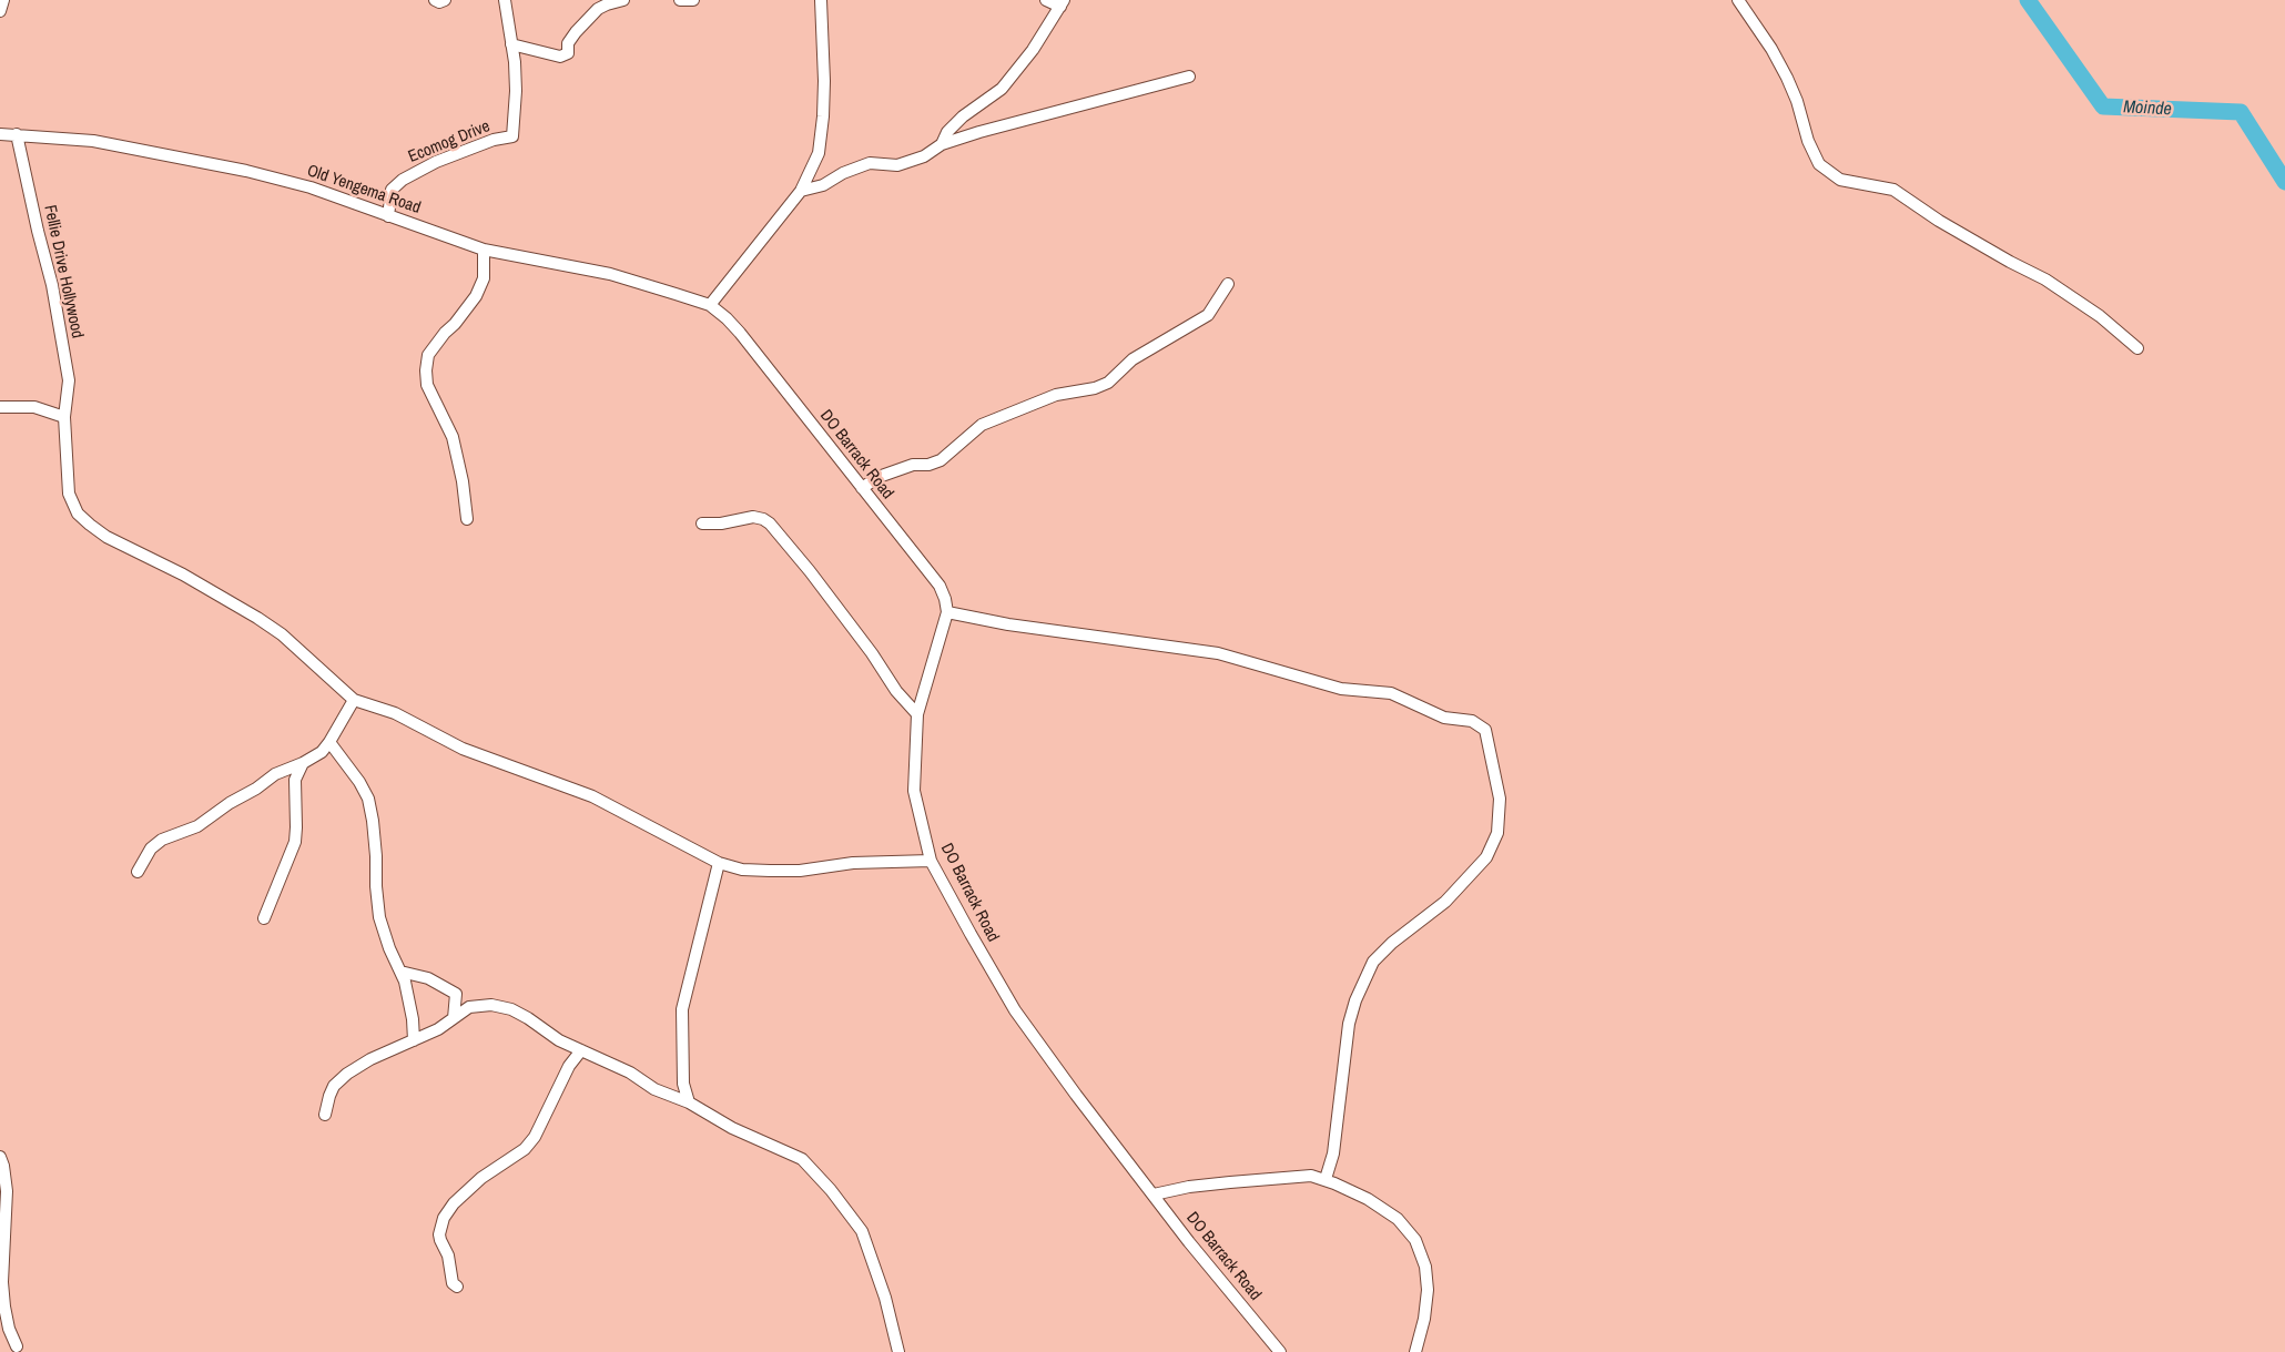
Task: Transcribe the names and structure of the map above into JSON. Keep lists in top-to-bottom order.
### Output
{
  "streets": {
    "street": [
      "Ecomog Drive",
      "Old Yengema Road",
      "Fellie Drive Hollywood",
      "DO Barrack Road"
    ]
  },
  "crossings": [
    ["Ecomog Drive", "Old Yengema Road"],
    ["Old Yengema Road", "Fellie Drive Hollywood"],
    ["Old Yengema Road", "DO Barrack Road"]
  ],
  "water": ["Moinde"]
}
